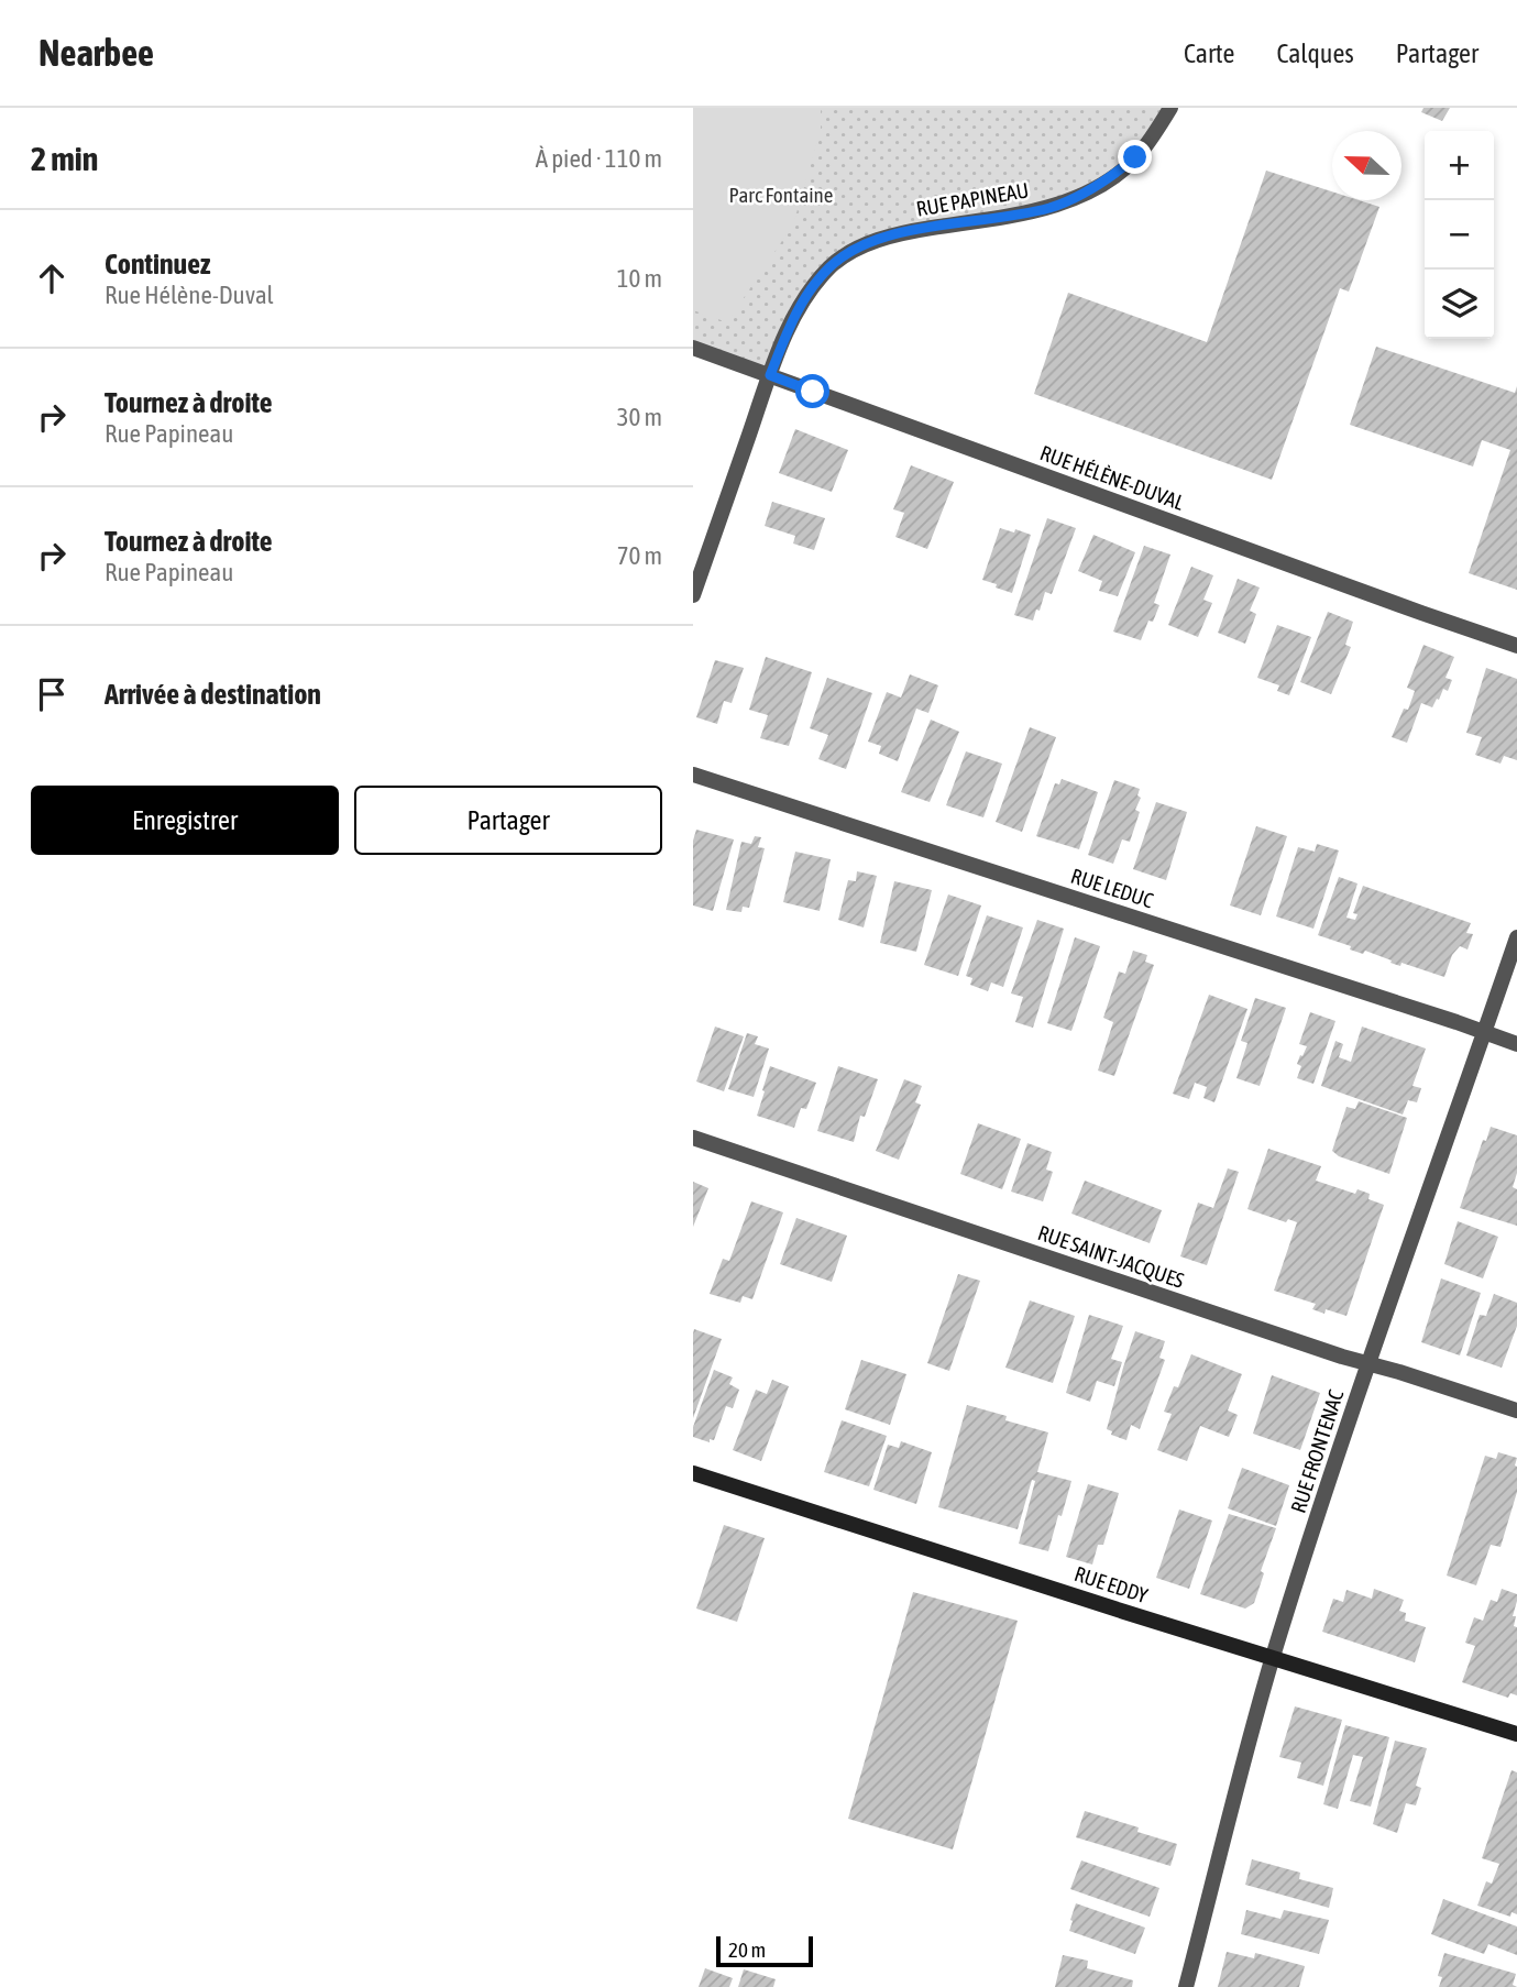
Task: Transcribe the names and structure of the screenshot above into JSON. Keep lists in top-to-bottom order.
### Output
{
  "streets": {
    "main road": ["RUE EDDY"],
    "street": [
      "RUE PAPINEAU",
      "RUE HÉLÈNE-DUVAL",
      "RUE LEDUC",
      "RUE SAINT-JACQUES",
      "RUE FRONTENAC"
    ]
  },
  "crossings": [
    ["RUE PAPINEAU", "RUE HÉLÈNE-DUVAL"],
    ["RUE LEDUC", "RUE FRONTENAC"],
    ["RUE SAINT-JACQUES", "RUE FRONTENAC"],
    ["RUE FRONTENAC", "RUE EDDY"]
  ],
  "parks": ["Parc Fontaine"],
  "scale_bar": "20 m",
  "north": "left",
  "page": {
    "header": "Nearbee",
    "nav": ["Carte", "Calques", "Partager"],
    "heading": ["2 min", "À pied · 110 m"],
    "map_buttons": ["+", "−"],
    "list": [
      ["Continuez", "Rue Hélène-Duval", "10 m"],
      ["Tournez à droite", "Rue Papineau", "30 m"],
      ["Tournez à droite", "Rue Papineau", "70 m"],
      "Arrivée à destination"
    ],
    "buttons": ["Enregistrer", "Partager"],
    "scale": "20 m"
  }
}
